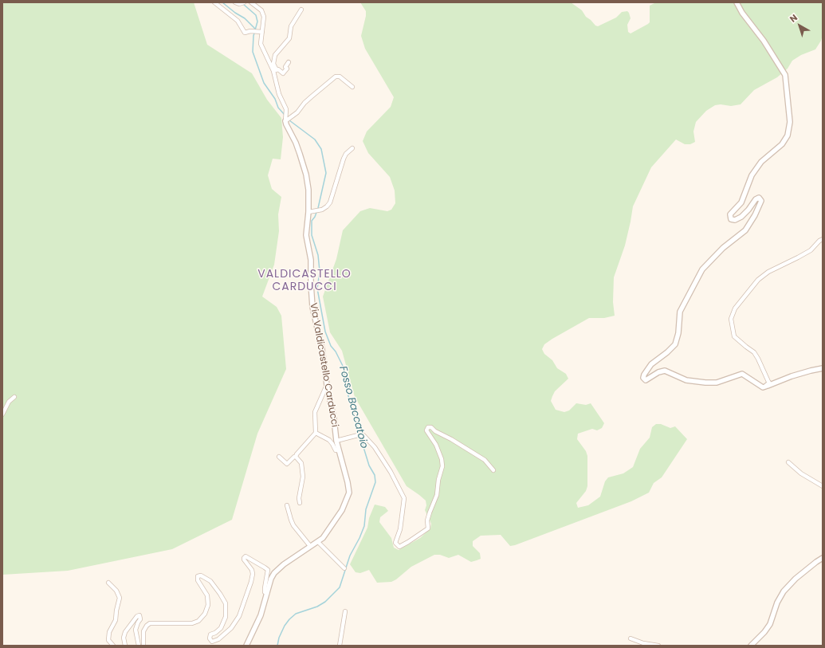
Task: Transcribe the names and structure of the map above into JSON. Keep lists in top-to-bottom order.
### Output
{
  "streets": {
    "street": ["Via Valdicastello Carducci"]
  },
  "districts": ["VALDICASTELLO CARDUCCI"],
  "water": ["Fosso Baccatoio"],
  "north": "top left"
}
